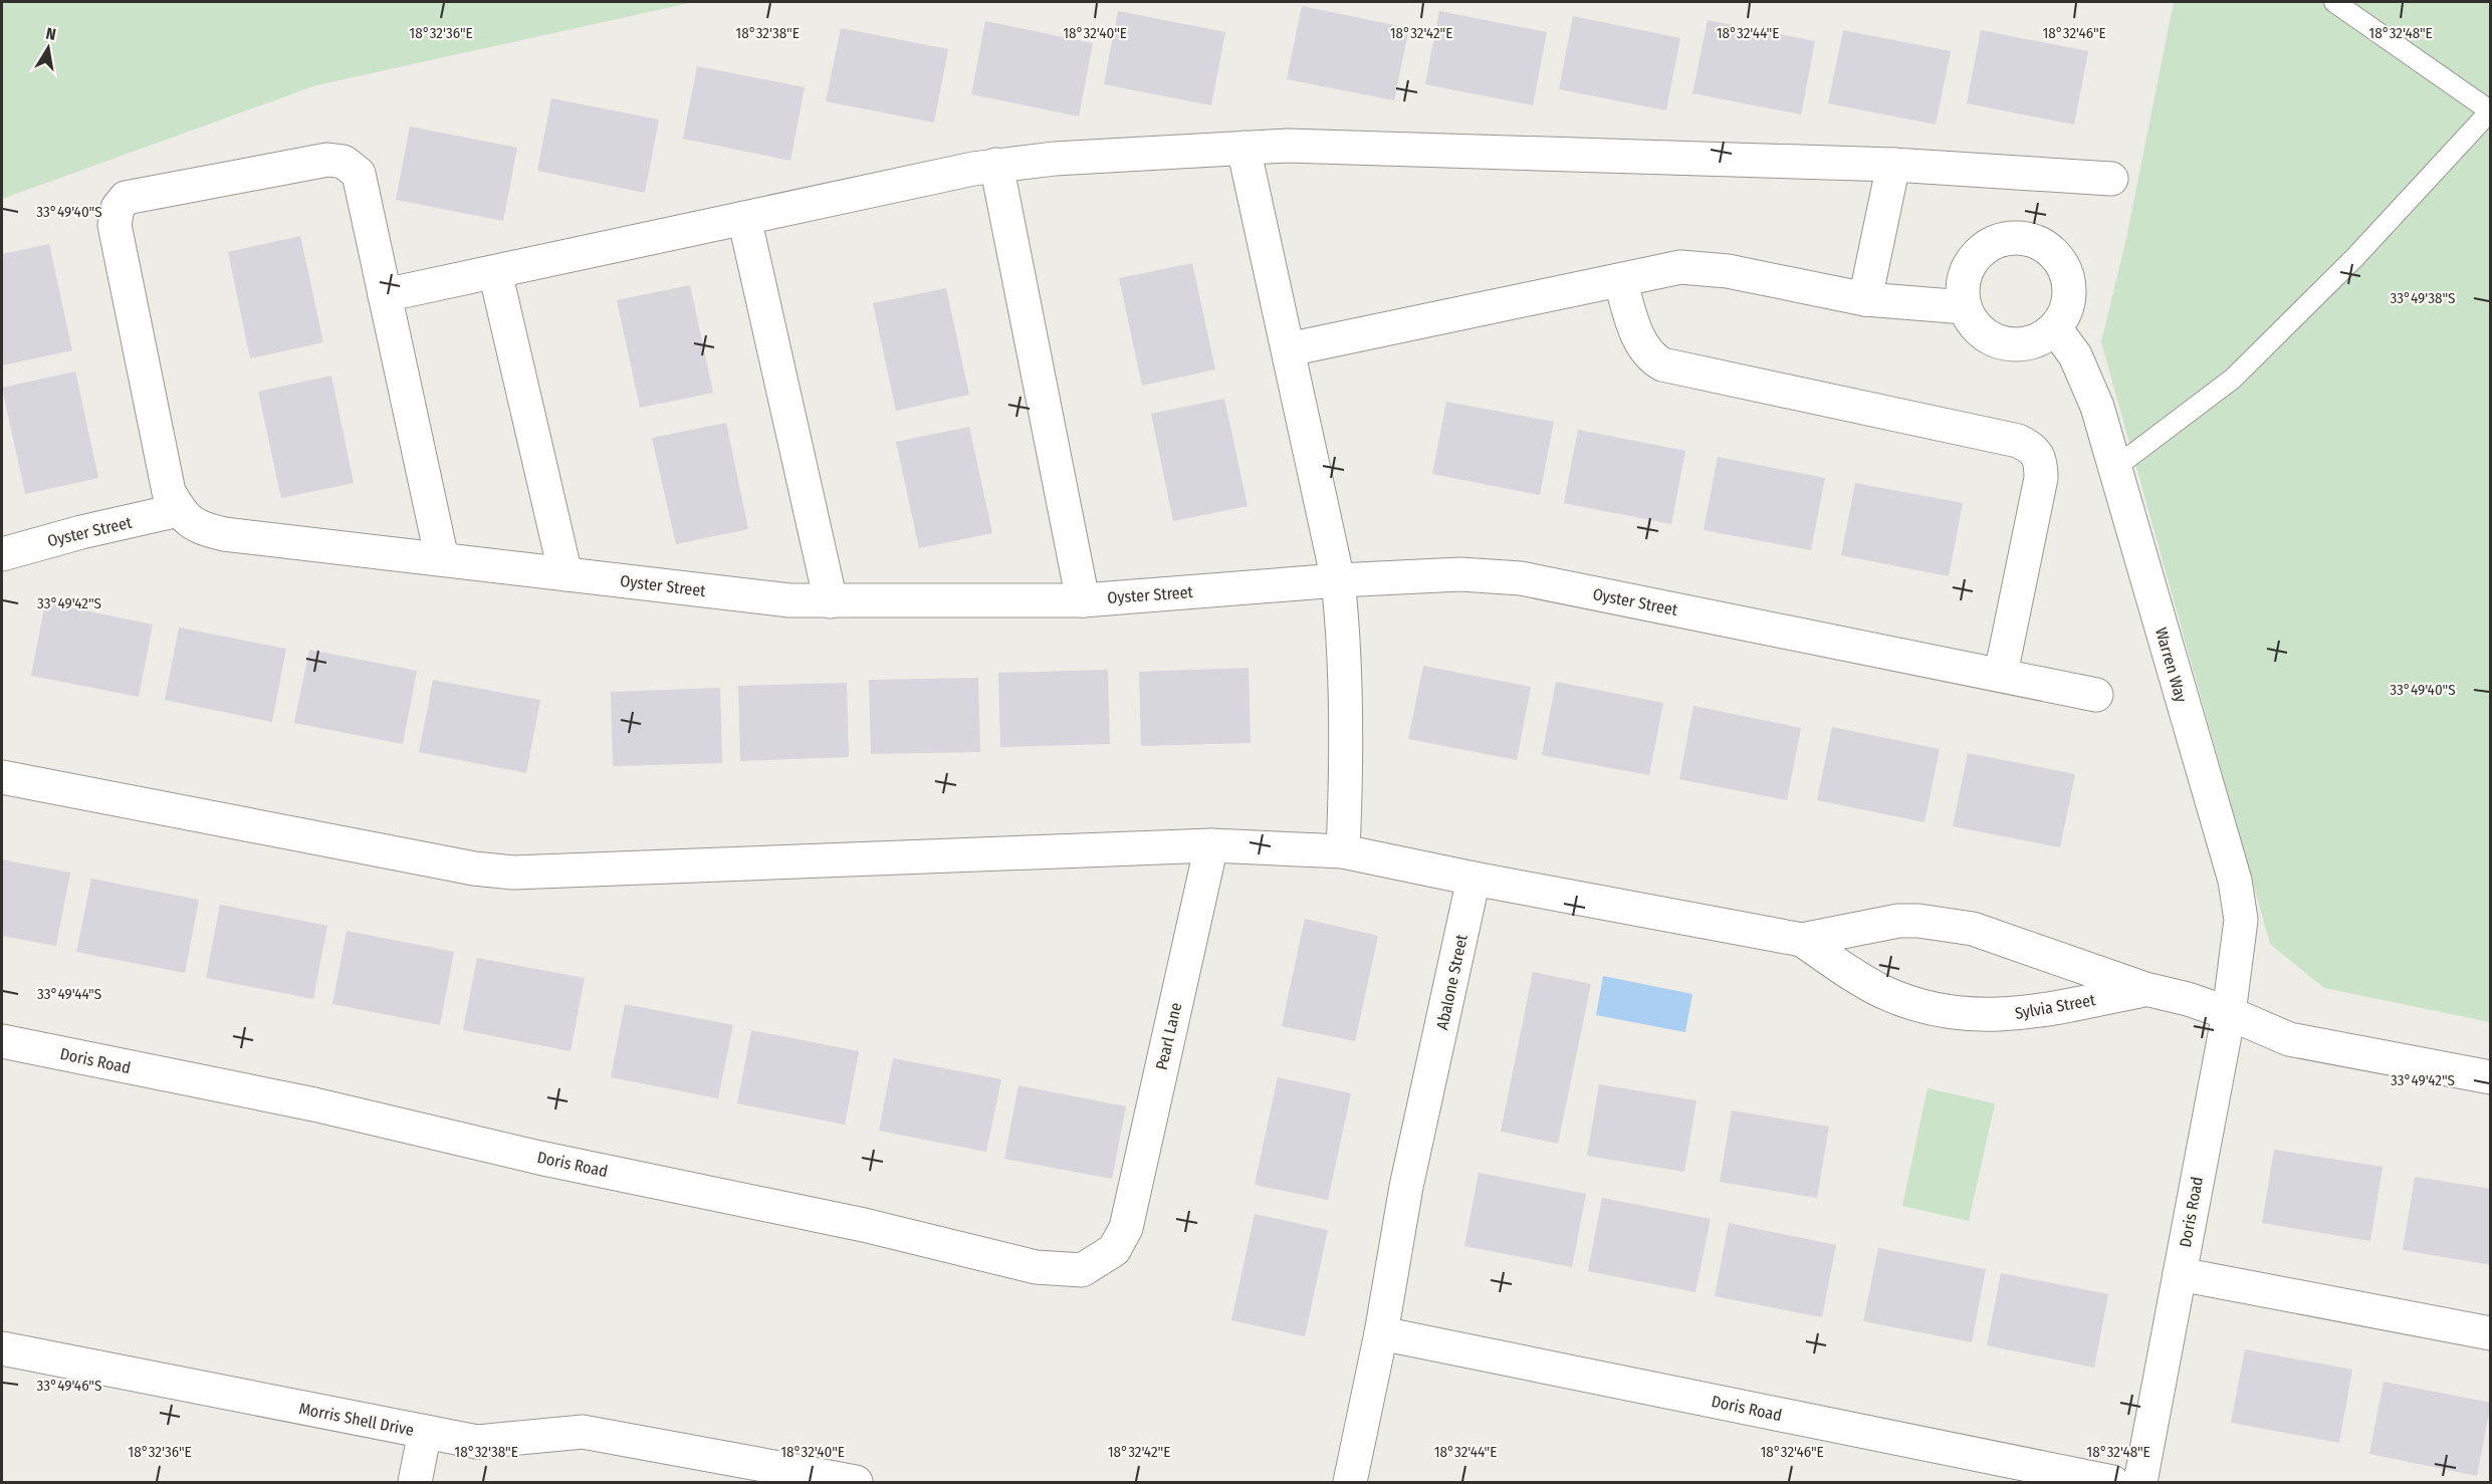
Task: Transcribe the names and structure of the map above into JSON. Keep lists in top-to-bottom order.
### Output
{
  "streets": {
    "street": [
      "Oyster Street",
      "Warren Way",
      "Abalone Street",
      "Sylvia Street",
      "Pearl Lane",
      "Doris Road",
      "Morris Shell Drive"
    ]
  },
  "crossings": [
    ["Warren Way", "Sylvia Street"],
    ["Warren Way", "Doris Road"],
    ["Abalone Street", "Sylvia Street"],
    ["Abalone Street", "Doris Road"],
    ["Sylvia Street", "Doris Road"],
    ["Pearl Lane", "Doris Road"]
  ],
  "north": "top",
  "coordinates": [
    "18°32'36\"E",
    "18°32'38\"E",
    "18°32'40\"E",
    "18°32'42\"E",
    "18°32'44\"E",
    "18°32'46\"E",
    "18°32'48\"E",
    "33°49'40\"S",
    "33°49'38\"S",
    "33°49'42\"S",
    "33°49'44\"S",
    "33°49'46\"S"
  ]
}
